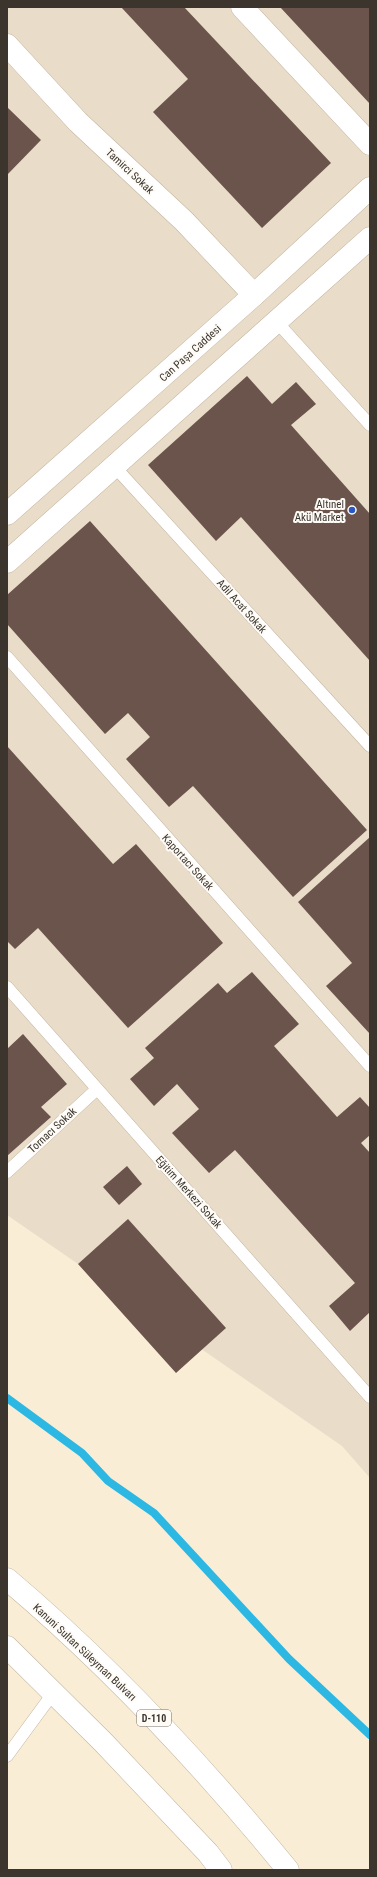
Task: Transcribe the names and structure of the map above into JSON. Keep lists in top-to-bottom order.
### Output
{
  "streets": {
    "main road": [
      "Tamirci Sokak",
      "Can Paşa Caddesi",
      "Kanuni Sultan Süleyman Bulvarı",
      "D-110"
    ],
    "lane": [
      "Adil Acat Sokak",
      "Kaportacı Sokak",
      "Tornacı Sokak",
      "Eğitim Merkezi Sokak"
    ]
  },
  "crossings": [
    ["Tamirci Sokak", "Can Paşa Caddesi"],
    ["Tornacı Sokak", "Eğitim Merkezi Sokak"]
  ],
  "places": ["Altınel Akü Market"]
}
